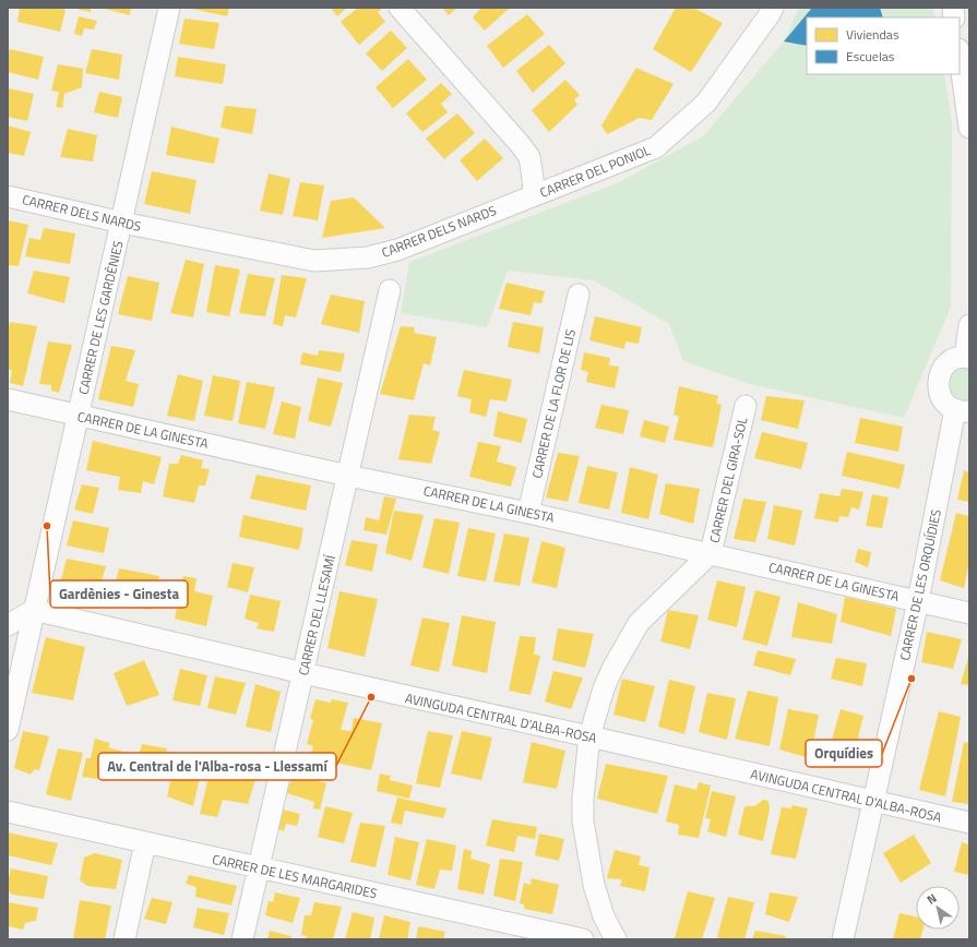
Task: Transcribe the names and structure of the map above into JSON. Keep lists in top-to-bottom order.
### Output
{
  "streets": {
    "street": [
      "CARRER DEL PONIOL",
      "CARRER DELS NARDS",
      "CARRER DE LES GARDÈNIES",
      "CARRER DE LA FLOR DE LIS",
      "CARRER DE LA GINESTA",
      "CARRER DEL GIRA-SOL",
      "CARRER DE LES ORQUÍDIES",
      "CARRER DEL LLESAMÍ",
      "AVINGUDA CENTRAL D'ALBA-ROSA",
      "CARRER DE LES MARGARIDES"
    ]
  },
  "crossings": [
    ["CARRER DEL PONIOL", "CARRER DELS NARDS"],
    ["CARRER DELS NARDS", "CARRER DE LES GARDÈNIES"],
    ["CARRER DE LES GARDÈNIES", "CARRER DE LA GINESTA"],
    ["CARRER DE LES GARDÈNIES", "AVINGUDA CENTRAL D'ALBA-ROSA"],
    ["CARRER DE LA FLOR DE LIS", "CARRER DE LA GINESTA"],
    ["CARRER DE LA GINESTA", "CARRER DEL GIRA-SOL"],
    ["CARRER DE LA GINESTA", "CARRER DE LES ORQUÍDIES"],
    ["CARRER DE LA GINESTA", "CARRER DEL LLESAMÍ"],
    ["CARRER DE LES ORQUÍDIES", "AVINGUDA CENTRAL D'ALBA-ROSA"],
    ["CARRER DEL LLESAMÍ", "AVINGUDA CENTRAL D'ALBA-ROSA"],
    ["CARRER DEL LLESAMÍ", "CARRER DE LES MARGARIDES"]
  ],
  "places": ["Gardènies - Ginesta", "Orquídies", "Av. Central de l'Alba-rosa - Llessamí"],
  "legend": ["Viviendas", "Escuelas"],
  "north": "top left"
}
